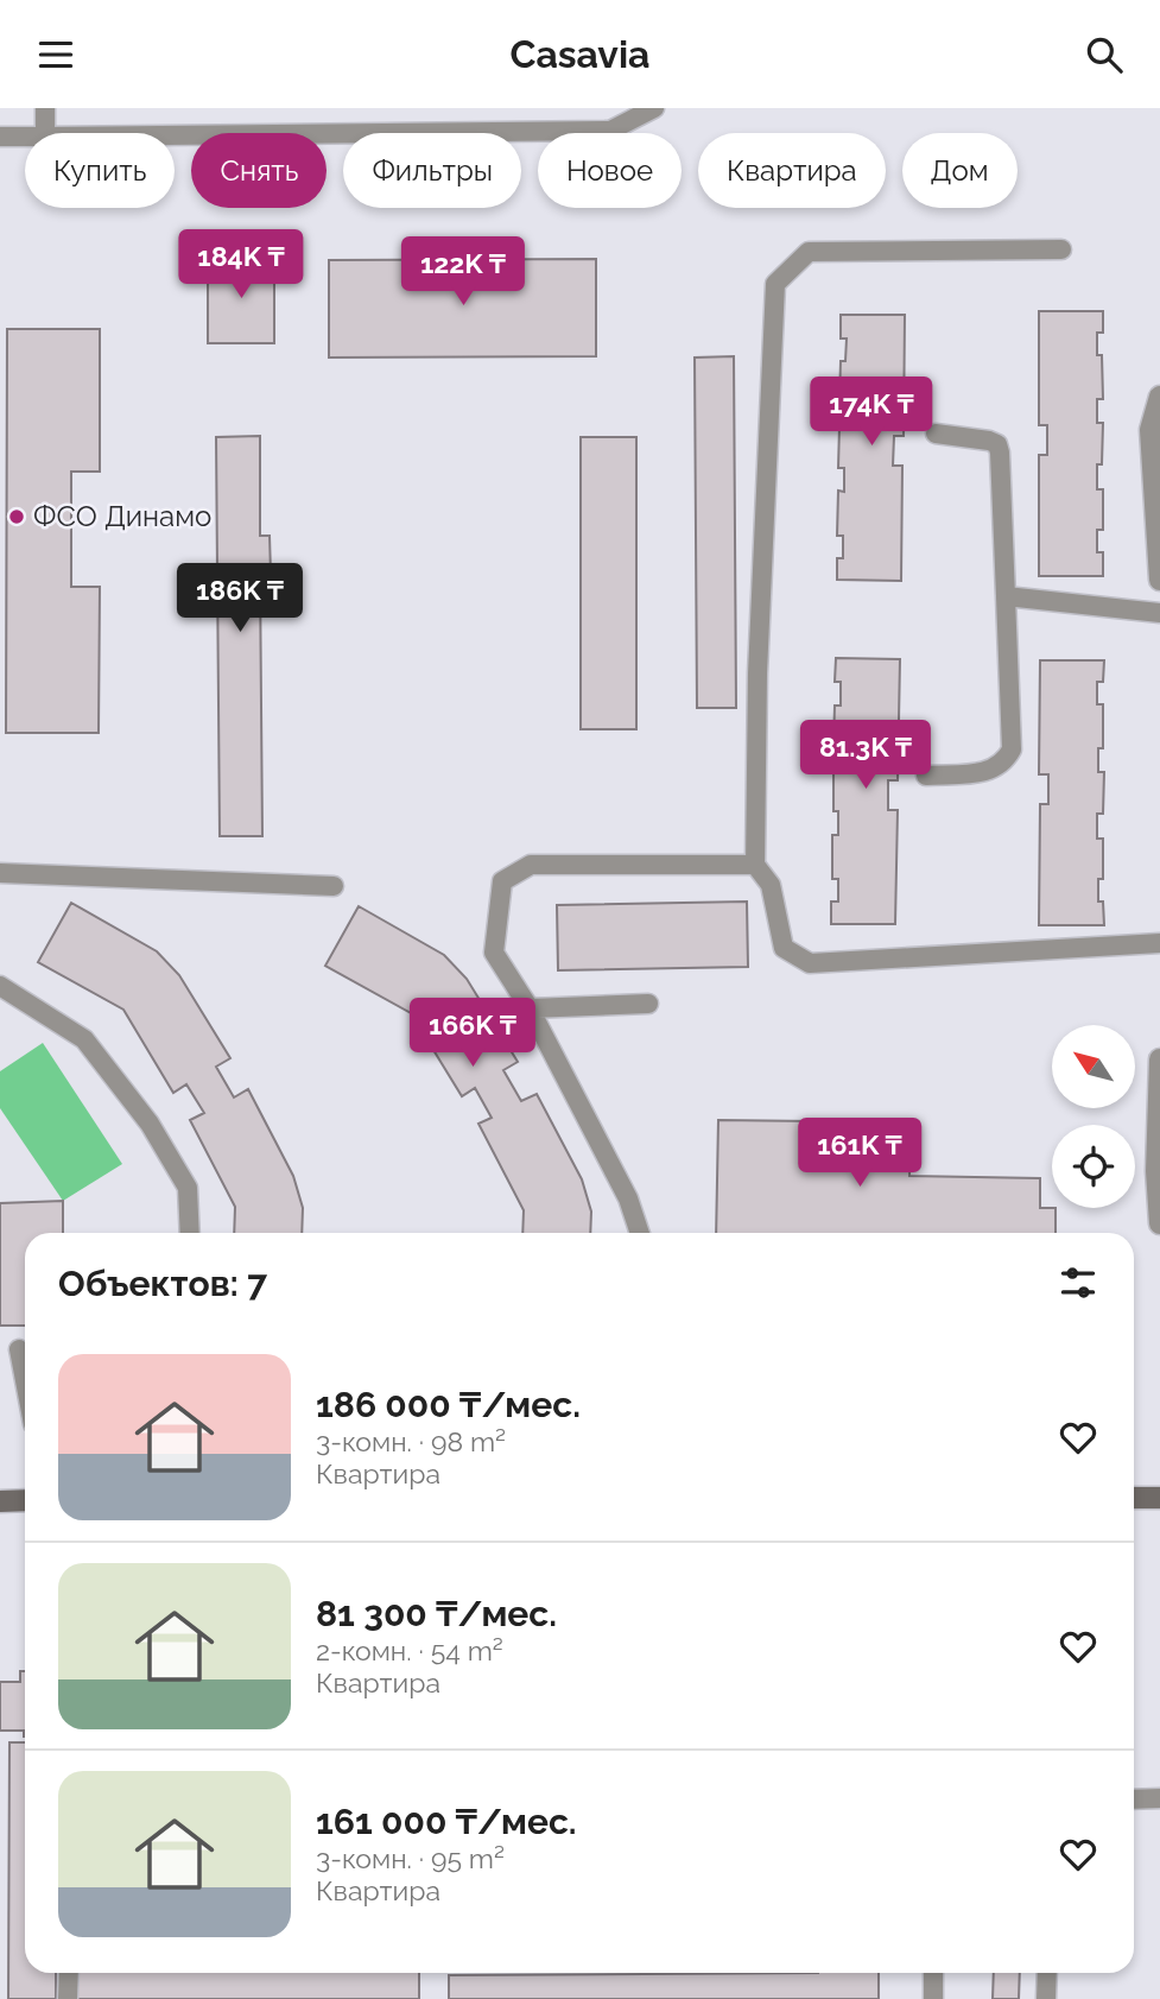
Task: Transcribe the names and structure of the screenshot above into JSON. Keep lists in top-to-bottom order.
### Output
{
  "places": ["ФСО Динамо"],
  "north": "top left",
  "page": {
    "header": "Casavia",
    "chip": [
      "Купить",
      "Снять",
      "Фильтры",
      "Новое",
      "Квартира",
      "Дом"
    ],
    "price": [
      "184K ₸",
      "122K ₸",
      "174K ₸",
      "186K ₸",
      "81.3K ₸",
      "166K ₸",
      "161K ₸"
    ],
    "heading": "Объектов: 7",
    "list": [
      {
        "name": "186 000 ₸/мес.",
        "note": "3-комн. · 98 m² · Квартира"
      },
      {
        "name": "81 300 ₸/мес.",
        "note": "2-комн. · 54 m² · Квартира"
      },
      {
        "name": "161 000 ₸/мес.",
        "note": "3-комн. · 95 m² · Квартира"
      }
    ]
  }
}
